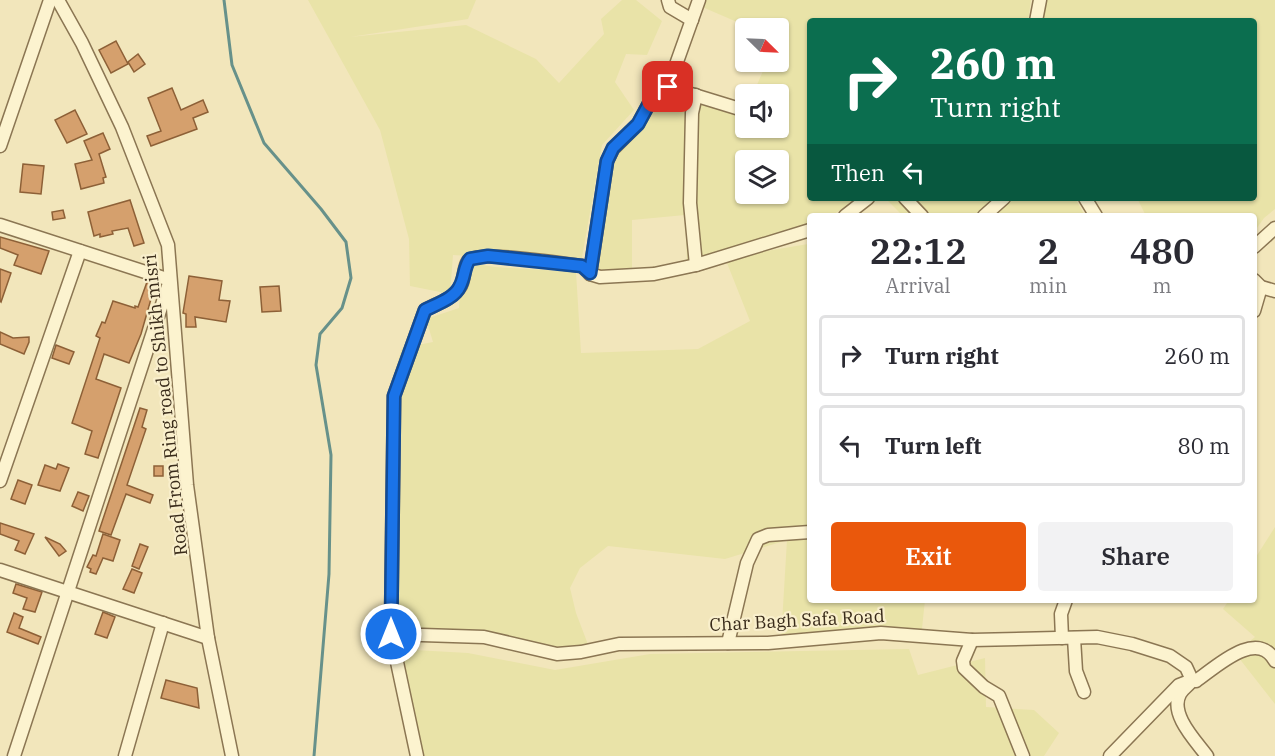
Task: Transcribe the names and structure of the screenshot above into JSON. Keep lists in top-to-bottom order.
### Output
{
  "streets": {
    "street": ["Road From Ring road to Shikh misri", "Char Bagh Safa Road"]
  },
  "north": "bottom right",
  "page": {
    "turn": ["260 m", "Turn right"],
    "then": "Then",
    "eta": [
      "22:12",
      "Arrival",
      "2",
      "min",
      "480",
      "m"
    ],
    "list": [
      {
        "name": "Turn right",
        "value": "260 m"
      },
      {
        "name": "Turn left",
        "value": "80 m"
      }
    ],
    "buttons": ["Exit", "Share"]
  }
}
